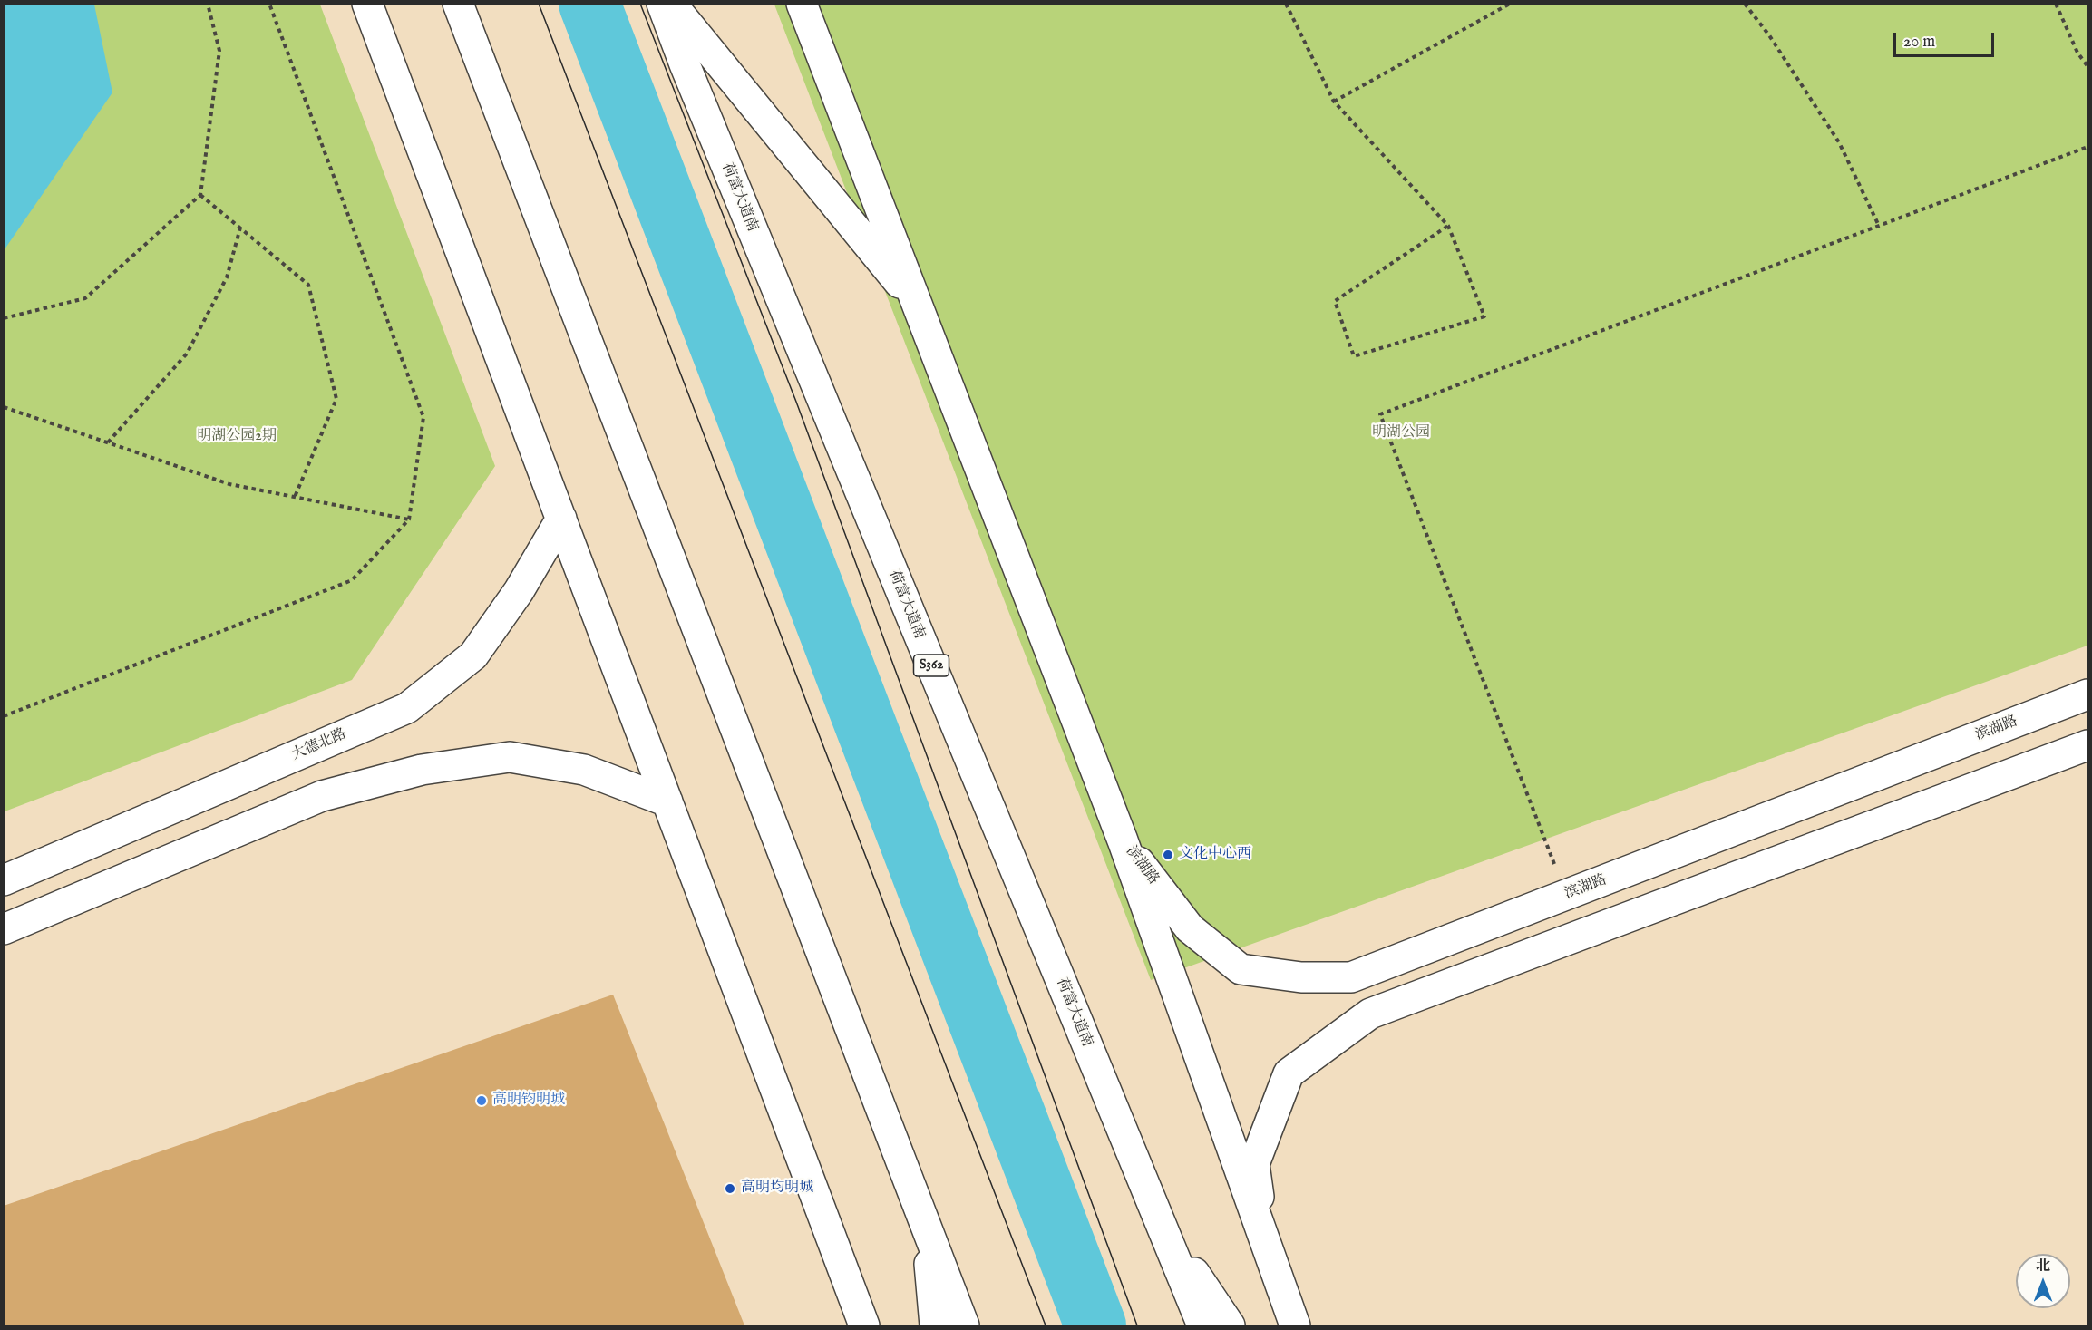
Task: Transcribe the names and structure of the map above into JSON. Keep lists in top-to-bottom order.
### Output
{
  "streets": {
    "street": [
      "荷富大道南",
      "S362",
      "滨湖路",
      "大德北路"
    ]
  },
  "parks": ["明湖公园", "明湖公园2期"],
  "places": ["文化中心西", "高明钧明城", "高明均明城"],
  "scale_bar": "20 m",
  "north": "top"
}
